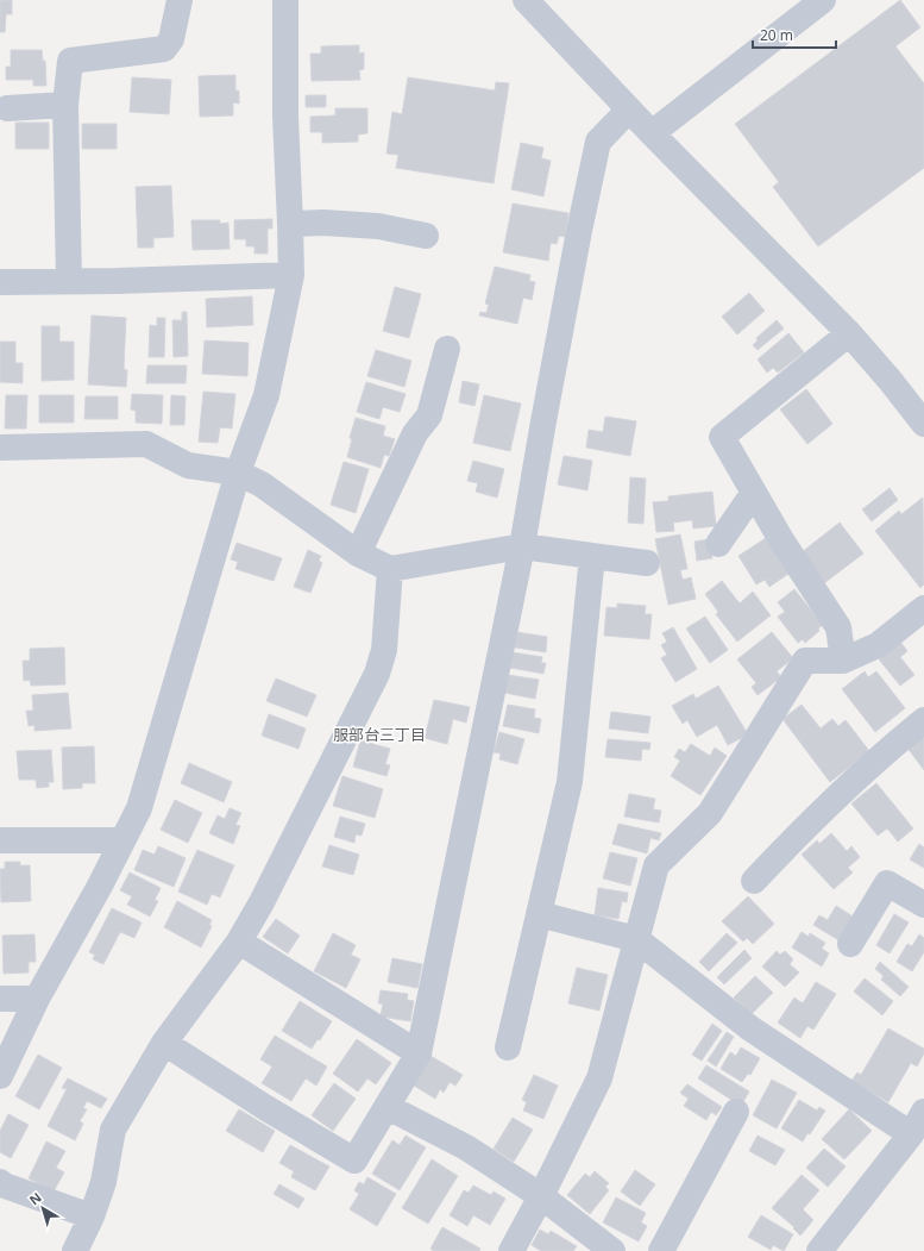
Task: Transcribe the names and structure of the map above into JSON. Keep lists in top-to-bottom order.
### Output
{
  "districts": ["服部台三丁目"],
  "scale_bar": "20 m",
  "north": "top left"
}
